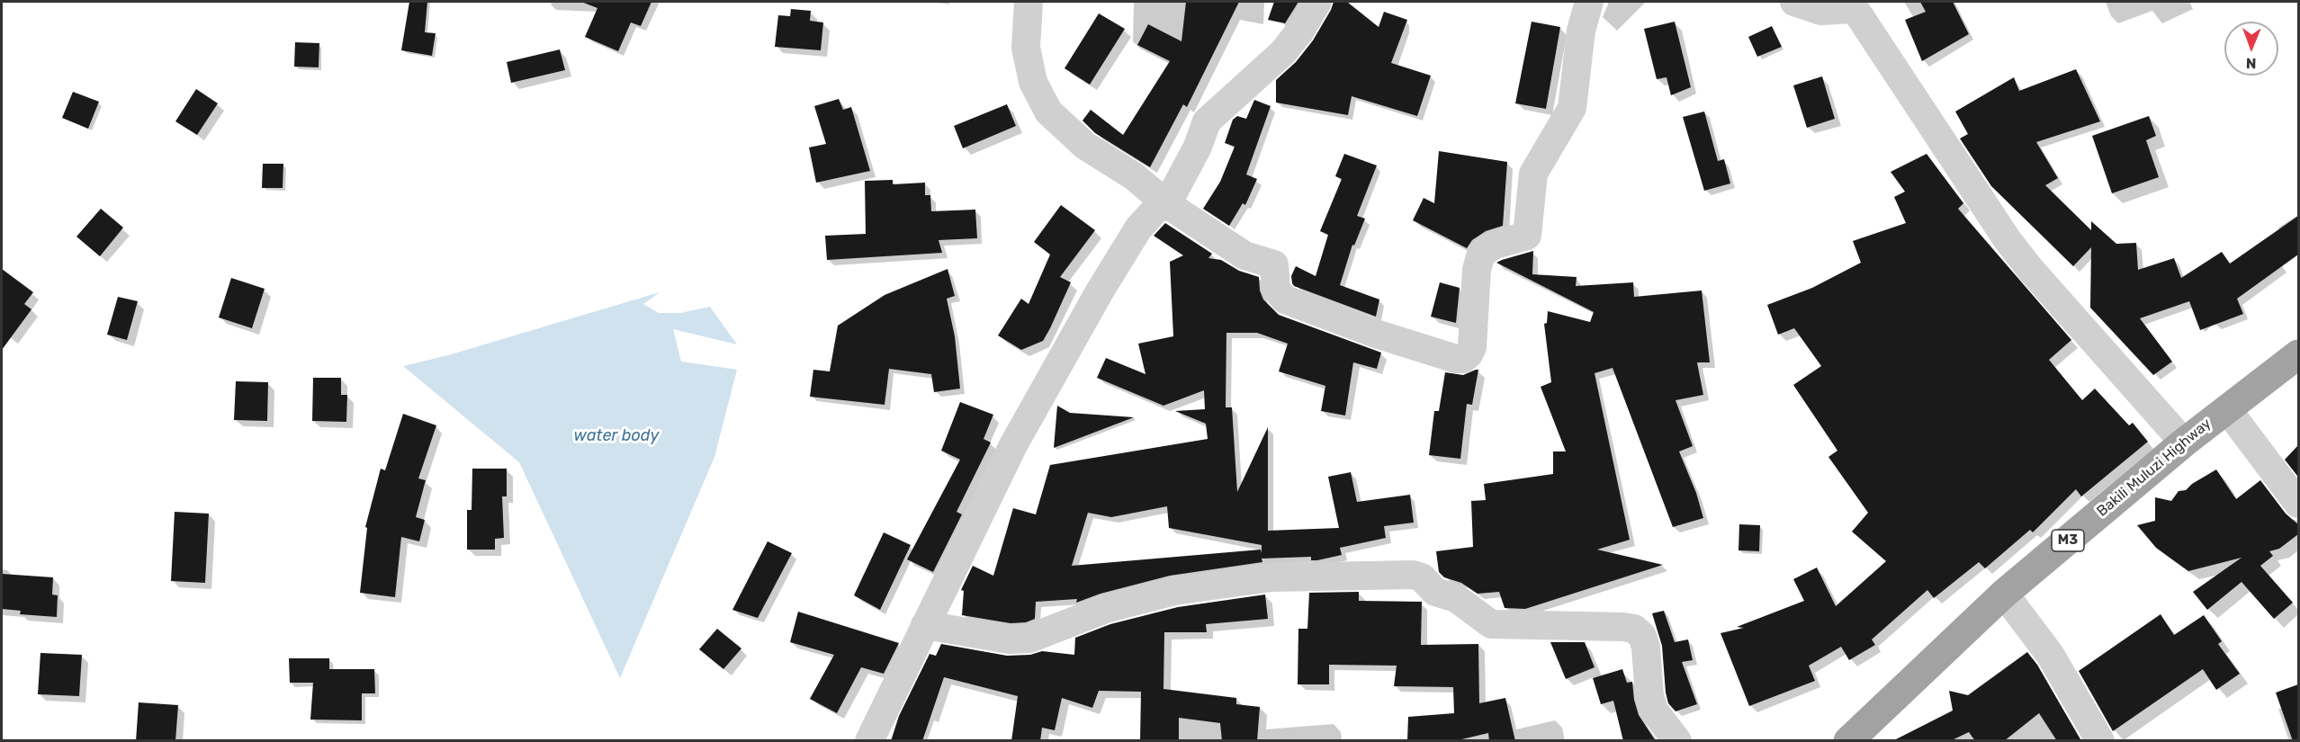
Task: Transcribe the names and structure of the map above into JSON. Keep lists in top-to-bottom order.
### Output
{
  "streets": {
    "highway": ["Bakili Muluzi Highway", "M3"]
  },
  "water": ["water body"],
  "north": "bottom"
}
